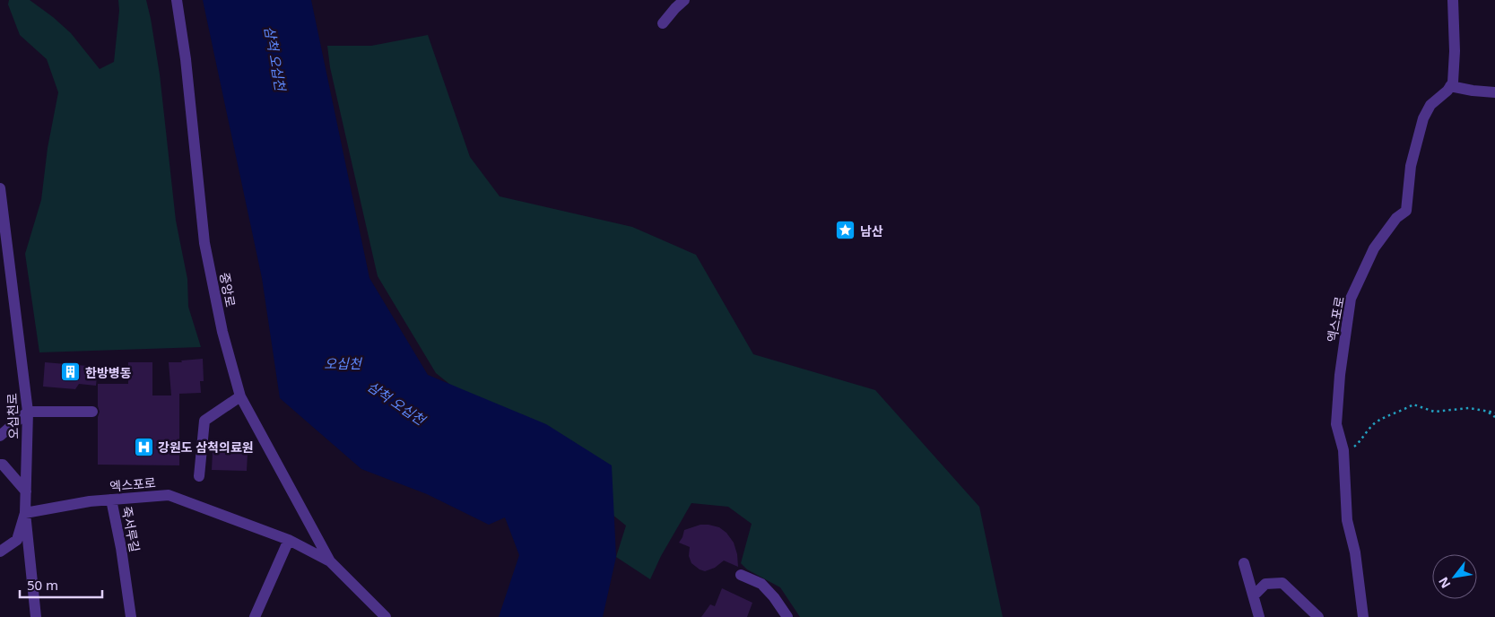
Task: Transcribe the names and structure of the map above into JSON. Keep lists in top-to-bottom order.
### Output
{
  "streets": {
    "street": [
      "중앙로",
      "엑스포로",
      "오십천로",
      "죽서루길"
    ]
  },
  "crossings": [
    ["중앙로", "엑스포로"],
    ["엑스포로", "오십천로"],
    ["엑스포로", "죽서루길"]
  ],
  "water": ["삼척 오십천", "오십천"],
  "places": {
    "place": ["남산"],
    "building": ["한방병동"],
    "hospital": ["강원도 삼척의료원"]
  },
  "scale_bar": "50 m",
  "north": "bottom left"
}
